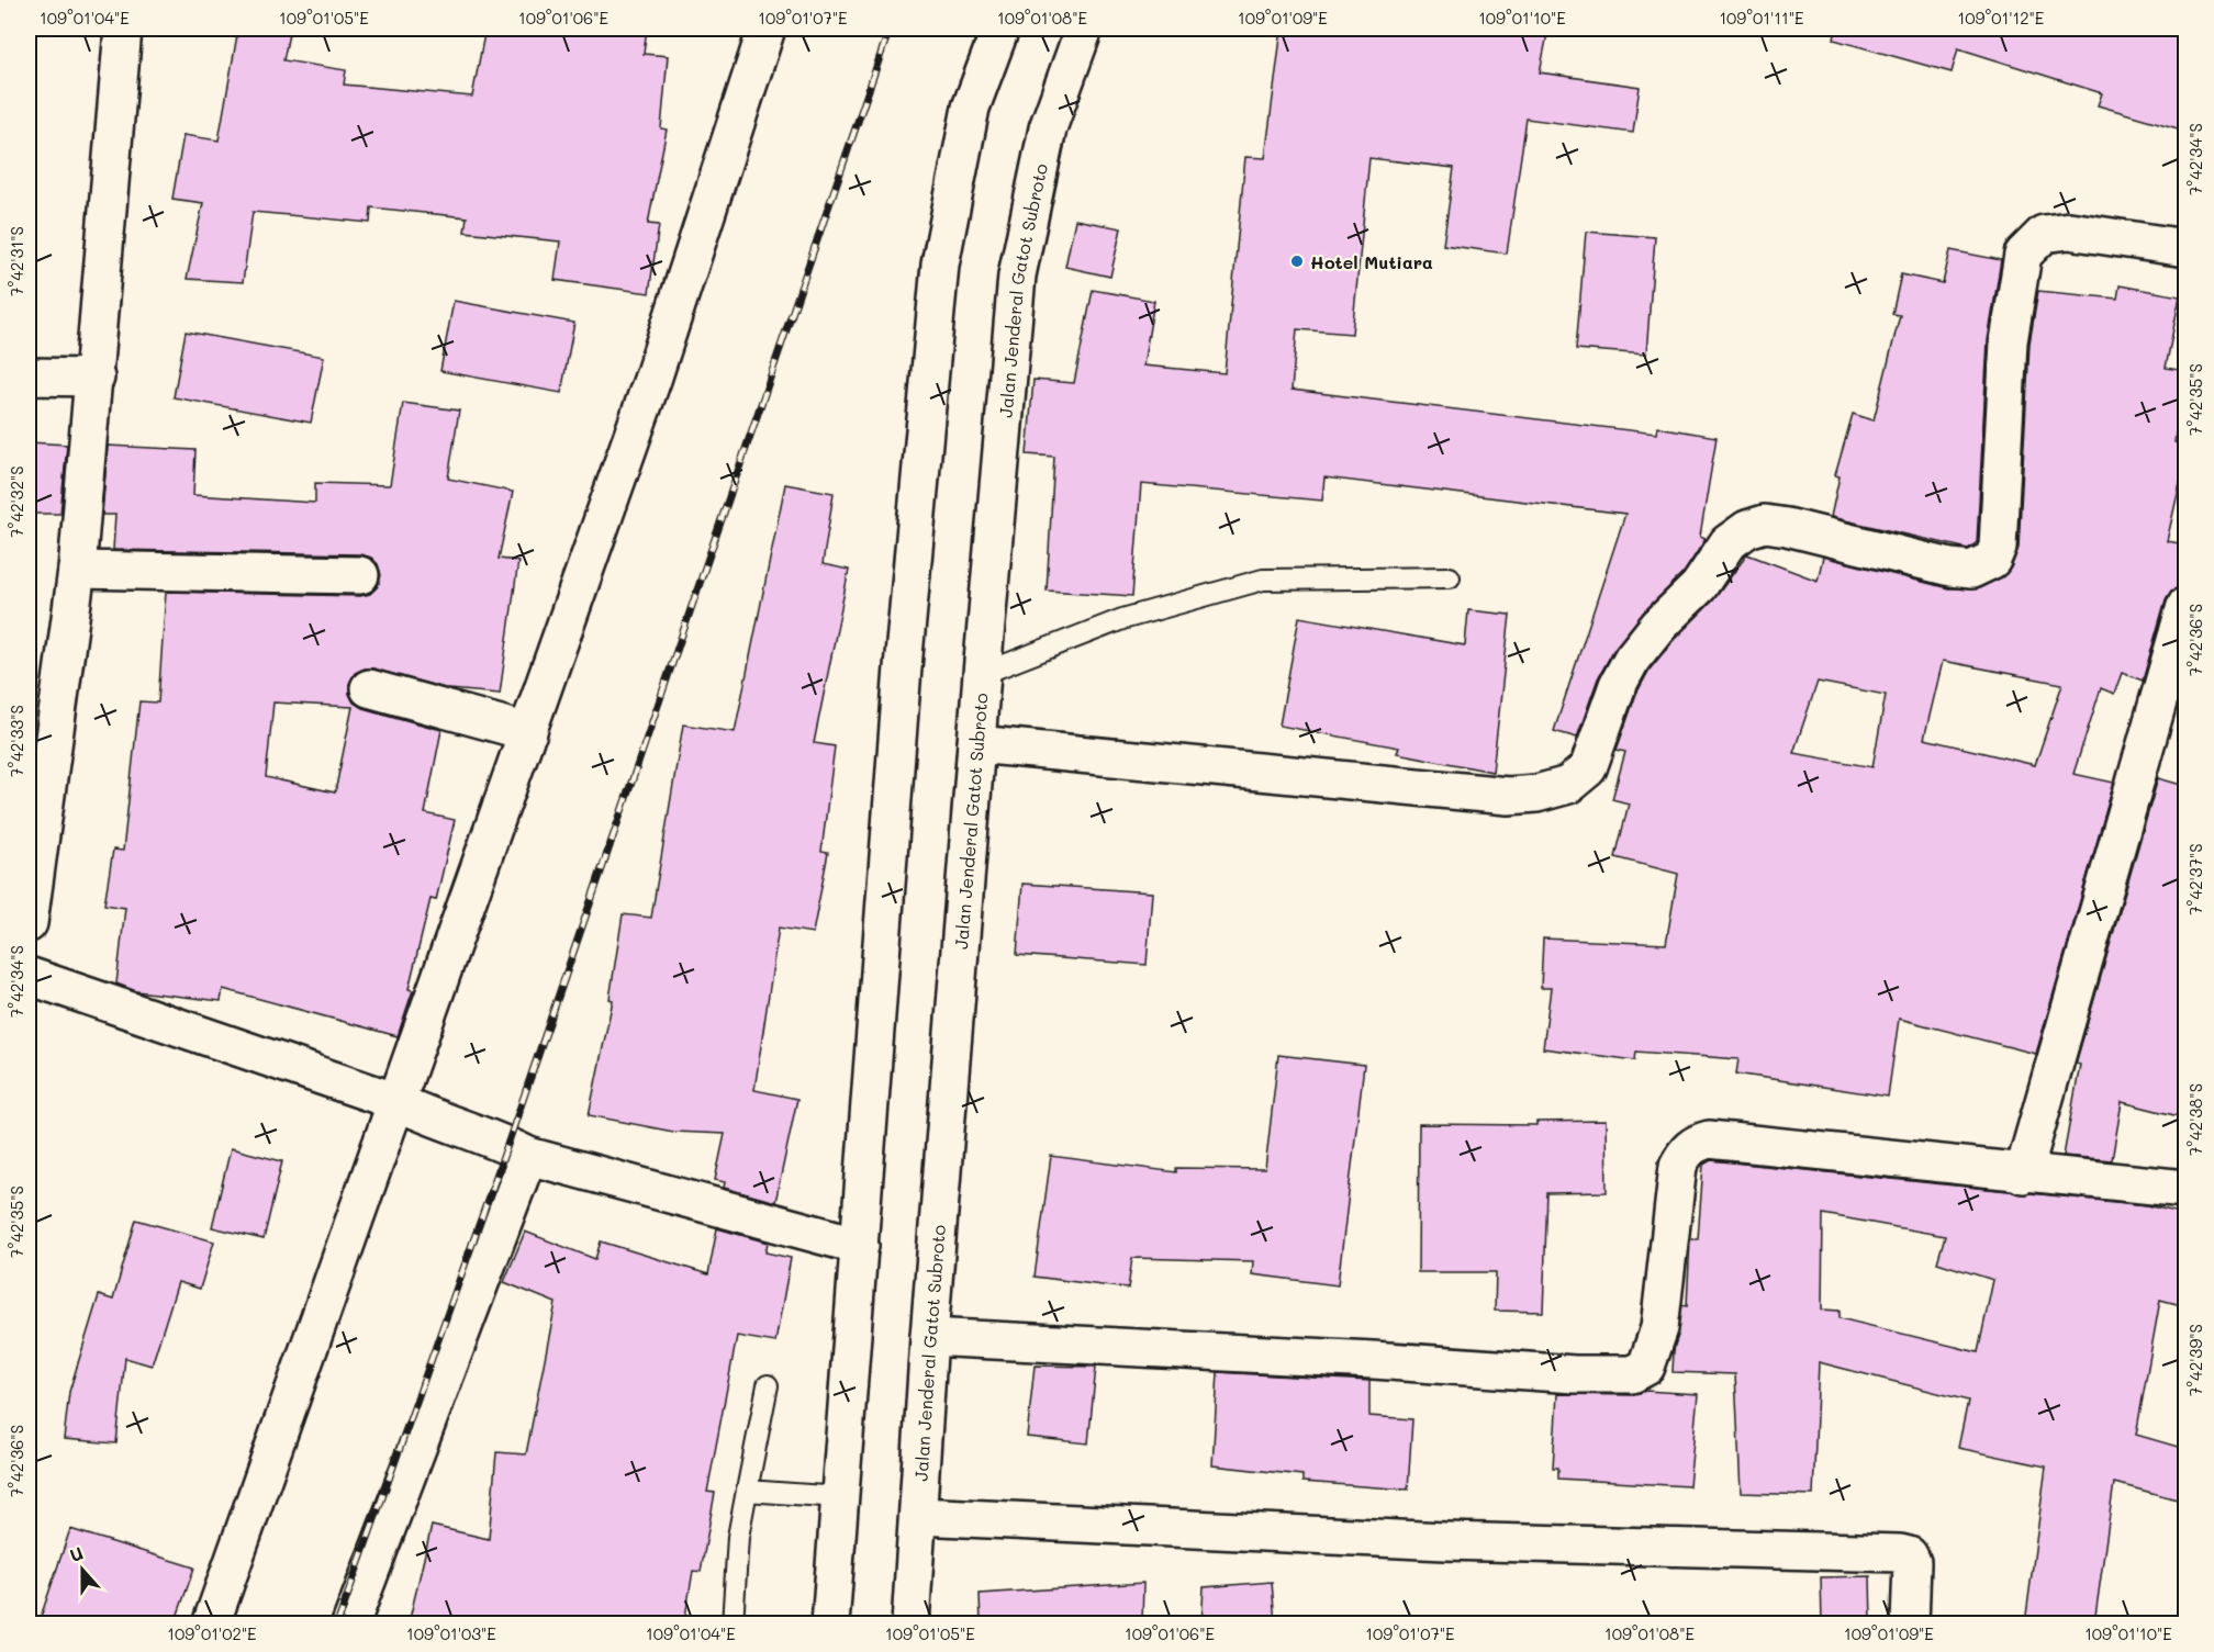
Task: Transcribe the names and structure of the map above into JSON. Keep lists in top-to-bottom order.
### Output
{
  "streets": {
    "street": ["Jalan Jenderal Gatot Subroto"]
  },
  "places": ["Hotel Mutiara"],
  "north": "top",
  "coordinates": [
    "109°01'04\"E",
    "109°01'05\"E",
    "109°01'06\"E",
    "109°01'07\"E",
    "109°01'08\"E",
    "109°01'09\"E",
    "109°01'10\"E",
    "109°01'11\"E",
    "109°01'12\"E",
    "7°42'34\"S",
    "7°42'31\"S",
    "7°42'35\"S",
    "7°42'32\"S",
    "7°42'36\"S",
    "7°42'33\"S",
    "7°42'37\"S",
    "7°42'38\"S",
    "7°42'39\"S",
    "109°01'02\"E",
    "109°01'03\"E"
  ]
}
